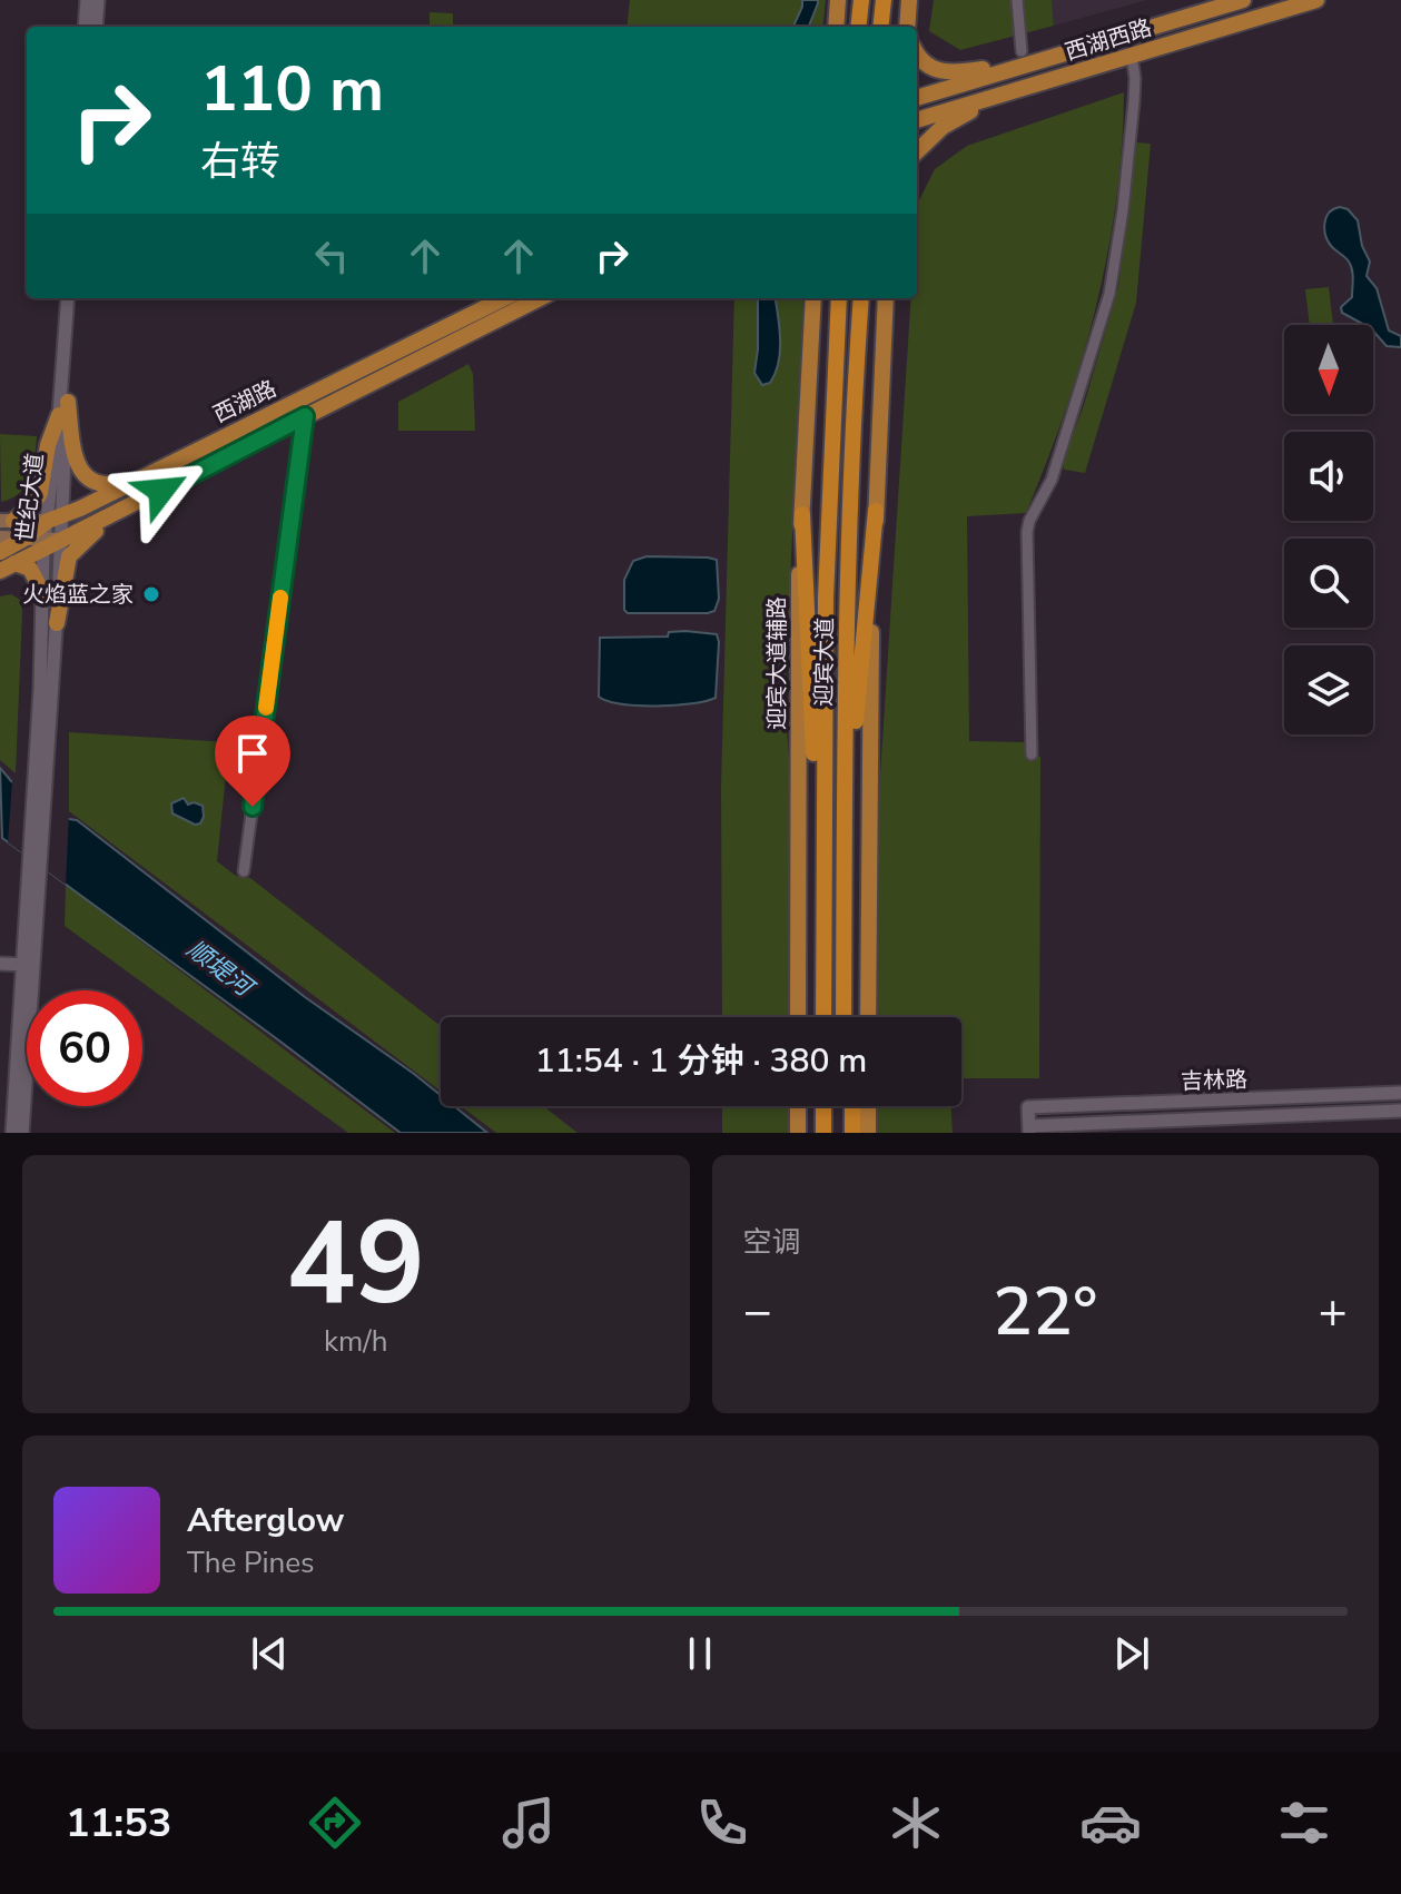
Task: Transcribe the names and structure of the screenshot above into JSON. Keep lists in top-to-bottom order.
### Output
{
  "streets": {
    "highway": ["迎宾大道"],
    "main road": ["西湖西路", "西湖路", "迎宾大道辅路"],
    "street": ["世纪大道", "吉林路"]
  },
  "crossings": [
    ["西湖路", "世纪大道"]
  ],
  "water": ["顺堤河"],
  "places": ["火焰蓝之家"],
  "north": "bottom",
  "page": {
    "turn": ["110 m", "右转"],
    "limit": "60",
    "trip": "11:54 · 1 分钟 · 380 m",
    "tile": [
      ["49", "km/h"],
      "空调"
    ],
    "heat": ["−", "22°", "+"],
    "song": ["Afterglow", "The Pines"],
    "tabs": "11:53"
  }
}
